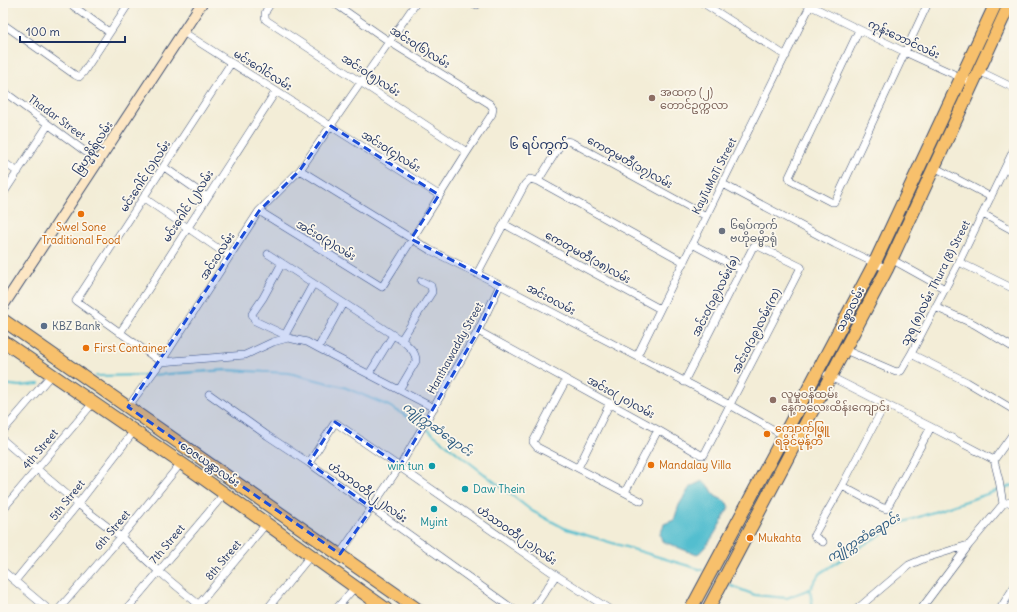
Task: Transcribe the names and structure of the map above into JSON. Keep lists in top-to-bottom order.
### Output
{
  "streets": {
    "main road": ["ဗြဟ္မစိုရ်လမ်း", "သစ္စာလမ်း", "ဝေဇယန္တာလမ်း"],
    "street": [
      "ကုန်းဘောင်လမ်း",
      "အင်းဝ(၆)လမ်း",
      "မင်းဂေါင်လမ်း",
      "အင်းဝ(၅)လမ်း",
      "Thadar Street",
      "အင်းဝ(၄)လမ်း",
      "ကေတုမတီ(၁၇)လမ်း",
      "မင်းဂေါင် (၁)လမ်း",
      "KayTuMaTi Street",
      "မင်းဂေါင် (၂)လမ်း",
      "အင်းဝ(၃)လမ်း",
      "အင်းဝလမ်း",
      "ကေတုမတီ(၁၈)လမ်း",
      "သူရ (၈)လမ်း Thura (8) Street",
      "အင်းဝ(၁၉)လမ်း(ခ)",
      "အင်းဝ(၁၉)လမ်း(က)",
      "Hanthawaddy Street",
      "အင်းဝ(၂၀)လမ်း",
      "4th Street",
      "ဟံသာဝတီ(၂၂)လမ်း",
      "5th Street",
      "6th Street",
      "ဟံသာဝတီ(၂၁)လမ်း",
      "7th Street",
      "8th Street"
    ]
  },
  "crossings": [
    ["ကုန်းဘောင်လမ်း", "KayTuMaTi Street"],
    ["ကုန်းဘောင်လမ်း", "သစ္စာလမ်း"],
    ["အင်းဝ(၆)လမ်း", "အင်းဝ(၅)လမ်း"],
    ["အင်းဝ(၆)လမ်း", "အင်းဝလမ်း"],
    ["မင်းဂေါင်လမ်း", "ဗြဟ္မစိုရ်လမ်း"],
    ["မင်းဂေါင်လမ်း", "အင်းဝ(၄)လမ်း"],
    ["မင်းဂေါင်လမ်း", "မင်းဂေါင် (၁)လမ်း"],
    ["မင်းဂေါင်လမ်း", "မင်းဂေါင် (၂)လမ်း"],
    ["မင်းဂေါင်လမ်း", "အင်းဝလမ်း"],
    ["အင်းဝ(၅)လမ်း", "အင်းဝလမ်း"],
    ["Thadar Street", "ဗြဟ္မစိုရ်လမ်း"],
    ["အင်းဝ(၄)လမ်း", "အင်းဝလမ်း"],
    ["ကေတုမတီ(၁၇)လမ်း", "KayTuMaTi Street"],
    ["မင်းဂေါင် (၁)လမ်း", "မင်းဂေါင် (၂)လမ်း"],
    ["KayTuMaTi Street", "အင်းဝလမ်း"],
    ["KayTuMaTi Street", "ကေတုမတီ(၁၈)လမ်း"],
    ["အင်းဝ(၃)လမ်း", "အင်းဝလမ်း"],
    ["အင်းဝလမ်း", "အင်းဝ(၁၉)လမ်း(ခ)"],
    ["အင်းဝလမ်း", "သစ္စာလမ်း"],
    ["အင်းဝလမ်း", "အင်းဝ(၁၉)လမ်း(က)"],
    ["အင်းဝလမ်း", "Hanthawaddy Street"],
    ["အင်းဝလမ်း", "အင်းဝ(၂၀)လမ်း"],
    ["အင်းဝလမ်း", "ဝေဇယန္တာလမ်း"],
    ["သူရ (၈)လမ်း Thura (8) Street", "သစ္စာလမ်း"],
    ["အင်းဝ(၁၉)လမ်း(ခ)", "အင်းဝ(၁၉)လမ်း(က)"],
    ["အင်းဝ(၁၉)လမ်း(က)", "အင်းဝ(၂၀)လမ်း"],
    ["Hanthawaddy Street", "အင်းဝ(၂၀)လမ်း"],
    ["Hanthawaddy Street", "ဟံသာဝတီ(၂၁)လမ်း"],
    ["4th Street", "ဝေဇယန္တာလမ်း"],
    ["ဝေဇယန္တာလမ်း", "5th Street"],
    ["ဝေဇယန္တာလမ်း", "6th Street"],
    ["ဝေဇယန္တာလမ်း", "7th Street"],
    ["ဝေဇယန္တာလမ်း", "8th Street"],
    ["ဟံသာဝတီ(၂၂)လမ်း", "ဟံသာဝတီ(၂၁)လမ်း"]
  ],
  "districts": ["၆ ရပ်ကွက်"],
  "water": ["ကျိုက္ကဆံချောင်း"],
  "places": [
    "အထက (၂) တောင်ဥက္ကလာ",
    "Swel Sone Traditional Food",
    "၆ရပ်ကွက် ဗဟိုဓမ္မာရုံ",
    "KBZ Bank",
    "First Container",
    "လူမှုဝန်ထမ်း နေ့ကလေးထိန်းကျောင်း",
    "ကျောက်ဖြူ ရခိုင်မုန့်တီ",
    "Mandalay Villa",
    "win tun",
    "Daw Thein",
    "Myint",
    "Mukahta"
  ],
  "scale_bar": "100 m"
}
